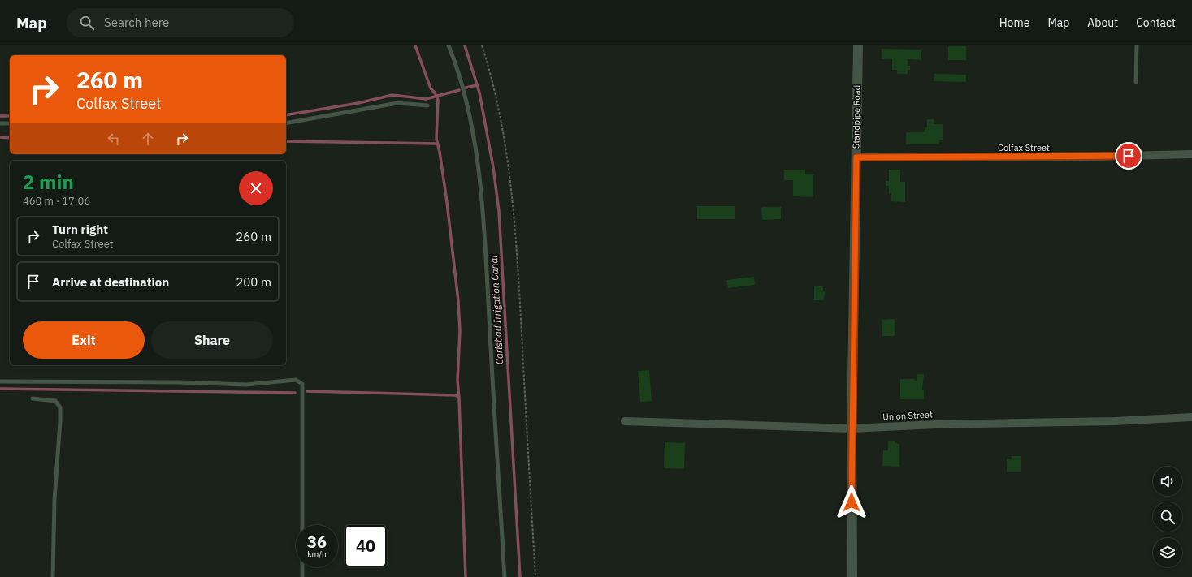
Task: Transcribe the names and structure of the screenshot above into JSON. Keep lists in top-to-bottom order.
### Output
{
  "streets": {
    "street": ["Standpipe Road", "Colfax Street", "Union Street"]
  },
  "crossings": [
    ["Standpipe Road", "Colfax Street"],
    ["Standpipe Road", "Union Street"]
  ],
  "water": ["Carlsbad Irrigation Canal"],
  "page": {
    "header": "Map",
    "search": "Search here",
    "nav": [
      "Home",
      "Map",
      "About",
      "Contact"
    ],
    "turn": ["260 m", "Colfax Street"],
    "heading": ["2 min", "460 m · 17:06"],
    "list": [
      {
        "name": "Turn right",
        "note": "Colfax Street",
        "value": "260 m"
      },
      {
        "name": "Arrive at destination",
        "value": "200 m"
      }
    ],
    "buttons": ["Exit", "Share"],
    "speed": "36 km/h",
    "limit": "40"
  }
}
